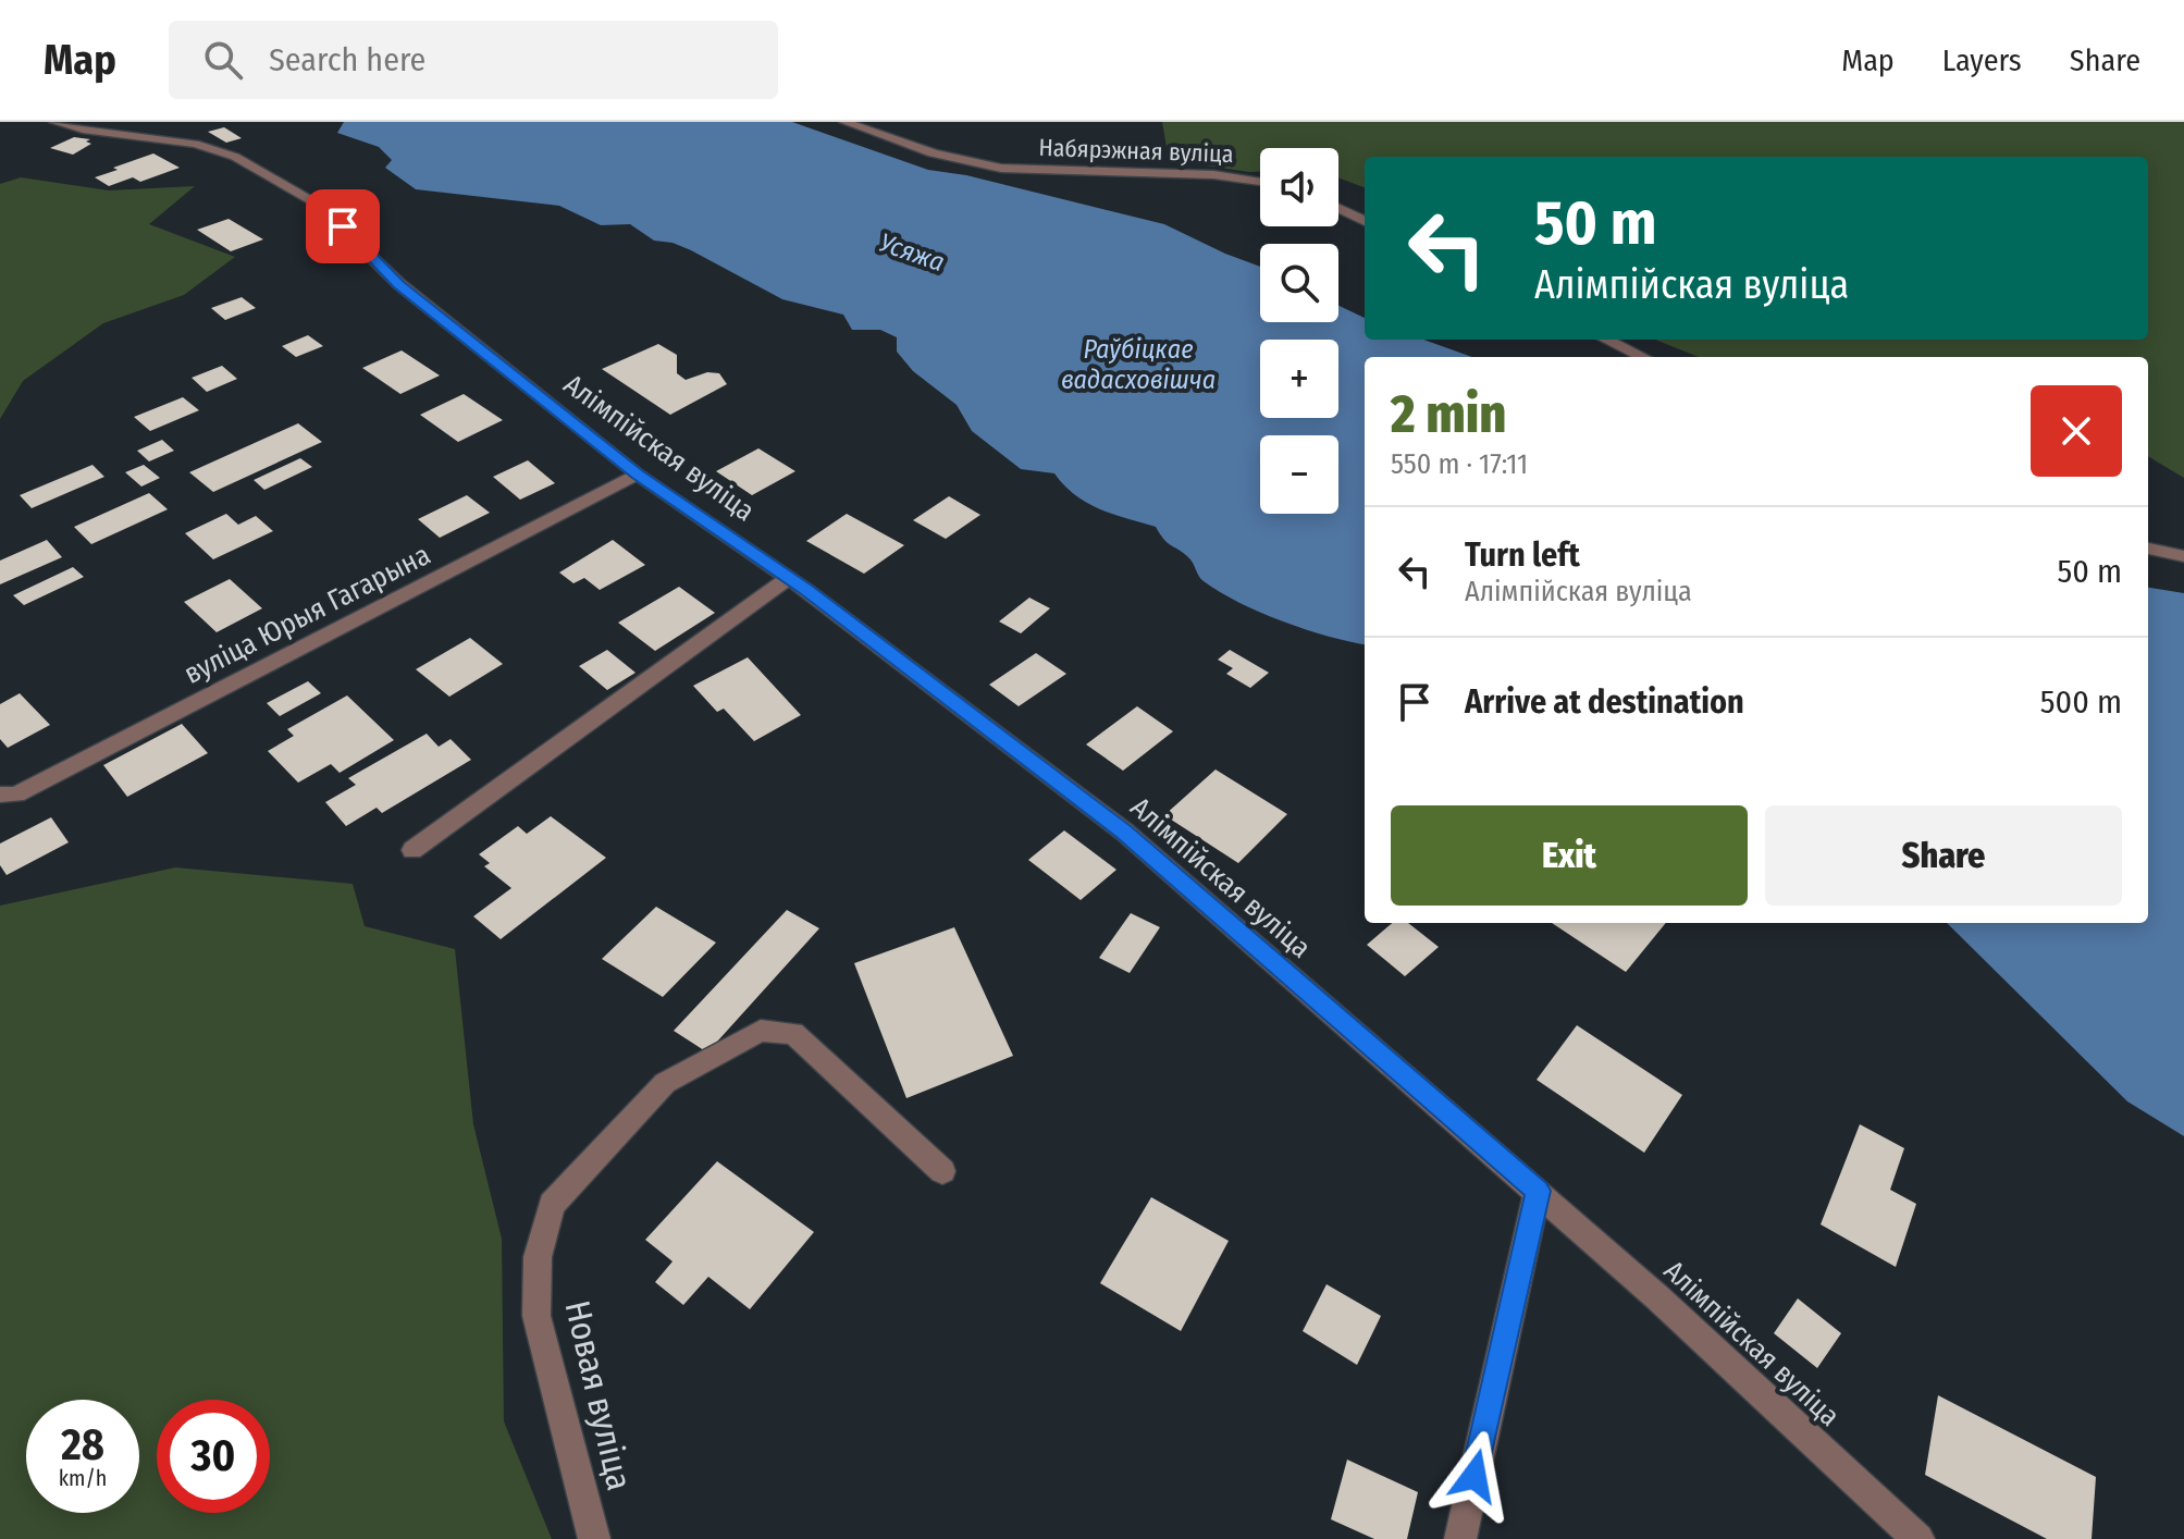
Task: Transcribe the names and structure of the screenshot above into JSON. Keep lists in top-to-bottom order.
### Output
{
  "streets": {
    "street": [
      "Набярэжная вуліца",
      "Алімпійская вуліца",
      "вуліца Юрыя Гагарына",
      "Новая вуліца"
    ]
  },
  "crossings": [
    ["Алімпійская вуліца", "вуліца Юрыя Гагарына"]
  ],
  "water": ["Усяжа", "Раўбіцкае вадасховішча"],
  "page": {
    "header": "Map",
    "search": "Search here",
    "nav": ["Map", "Layers", "Share"],
    "map_buttons": ["+", "−"],
    "turn": ["50 m", "Алімпійская вуліца"],
    "heading": ["2 min", "550 m · 17:11"],
    "list": [
      {
        "name": "Turn left",
        "note": "Алімпійская вуліца",
        "value": "50 m"
      },
      {
        "name": "Arrive at destination",
        "value": "500 m"
      }
    ],
    "buttons": ["Exit", "Share"],
    "speed": "28 km/h",
    "limit": "30"
  }
}
